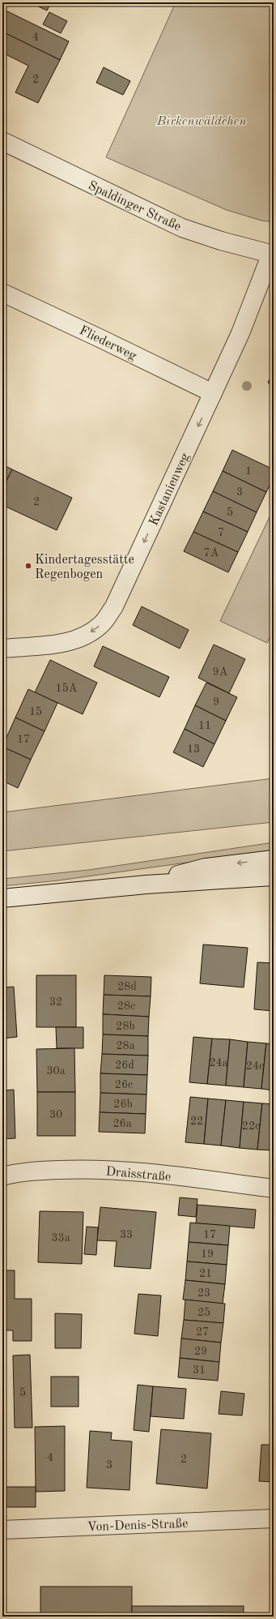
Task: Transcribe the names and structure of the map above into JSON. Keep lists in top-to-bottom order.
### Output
{
  "streets": {
    "street": [
      "Spaldinger Straße",
      "Fliederweg",
      "Kastanienweg",
      "Draisstraße",
      "Von-Denis-Straße"
    ]
  },
  "crossings": [
    ["Spaldinger Straße", "Kastanienweg"],
    ["Fliederweg", "Kastanienweg"]
  ],
  "one_way": ["Kastanienweg"],
  "parks": ["Birkenwäldchen"],
  "places": ["Kindertagesstätte Regenbogen"],
  "house_numbers": [
    "4",
    "2",
    "1",
    "3",
    "2",
    "5",
    "7",
    "7A",
    "9A",
    "15A",
    "9",
    "15",
    "11",
    "17",
    "13",
    "28d",
    "32",
    "28c",
    "28b",
    "28a",
    "24a",
    "26d",
    "24c",
    "30a",
    "26c",
    "26b",
    "30",
    "22",
    "26a",
    "22c",
    "33",
    "17",
    "33a",
    "19",
    "21",
    "23",
    "25",
    "27",
    "29",
    "31",
    "5",
    "4",
    "2",
    "3"
  ]
}
